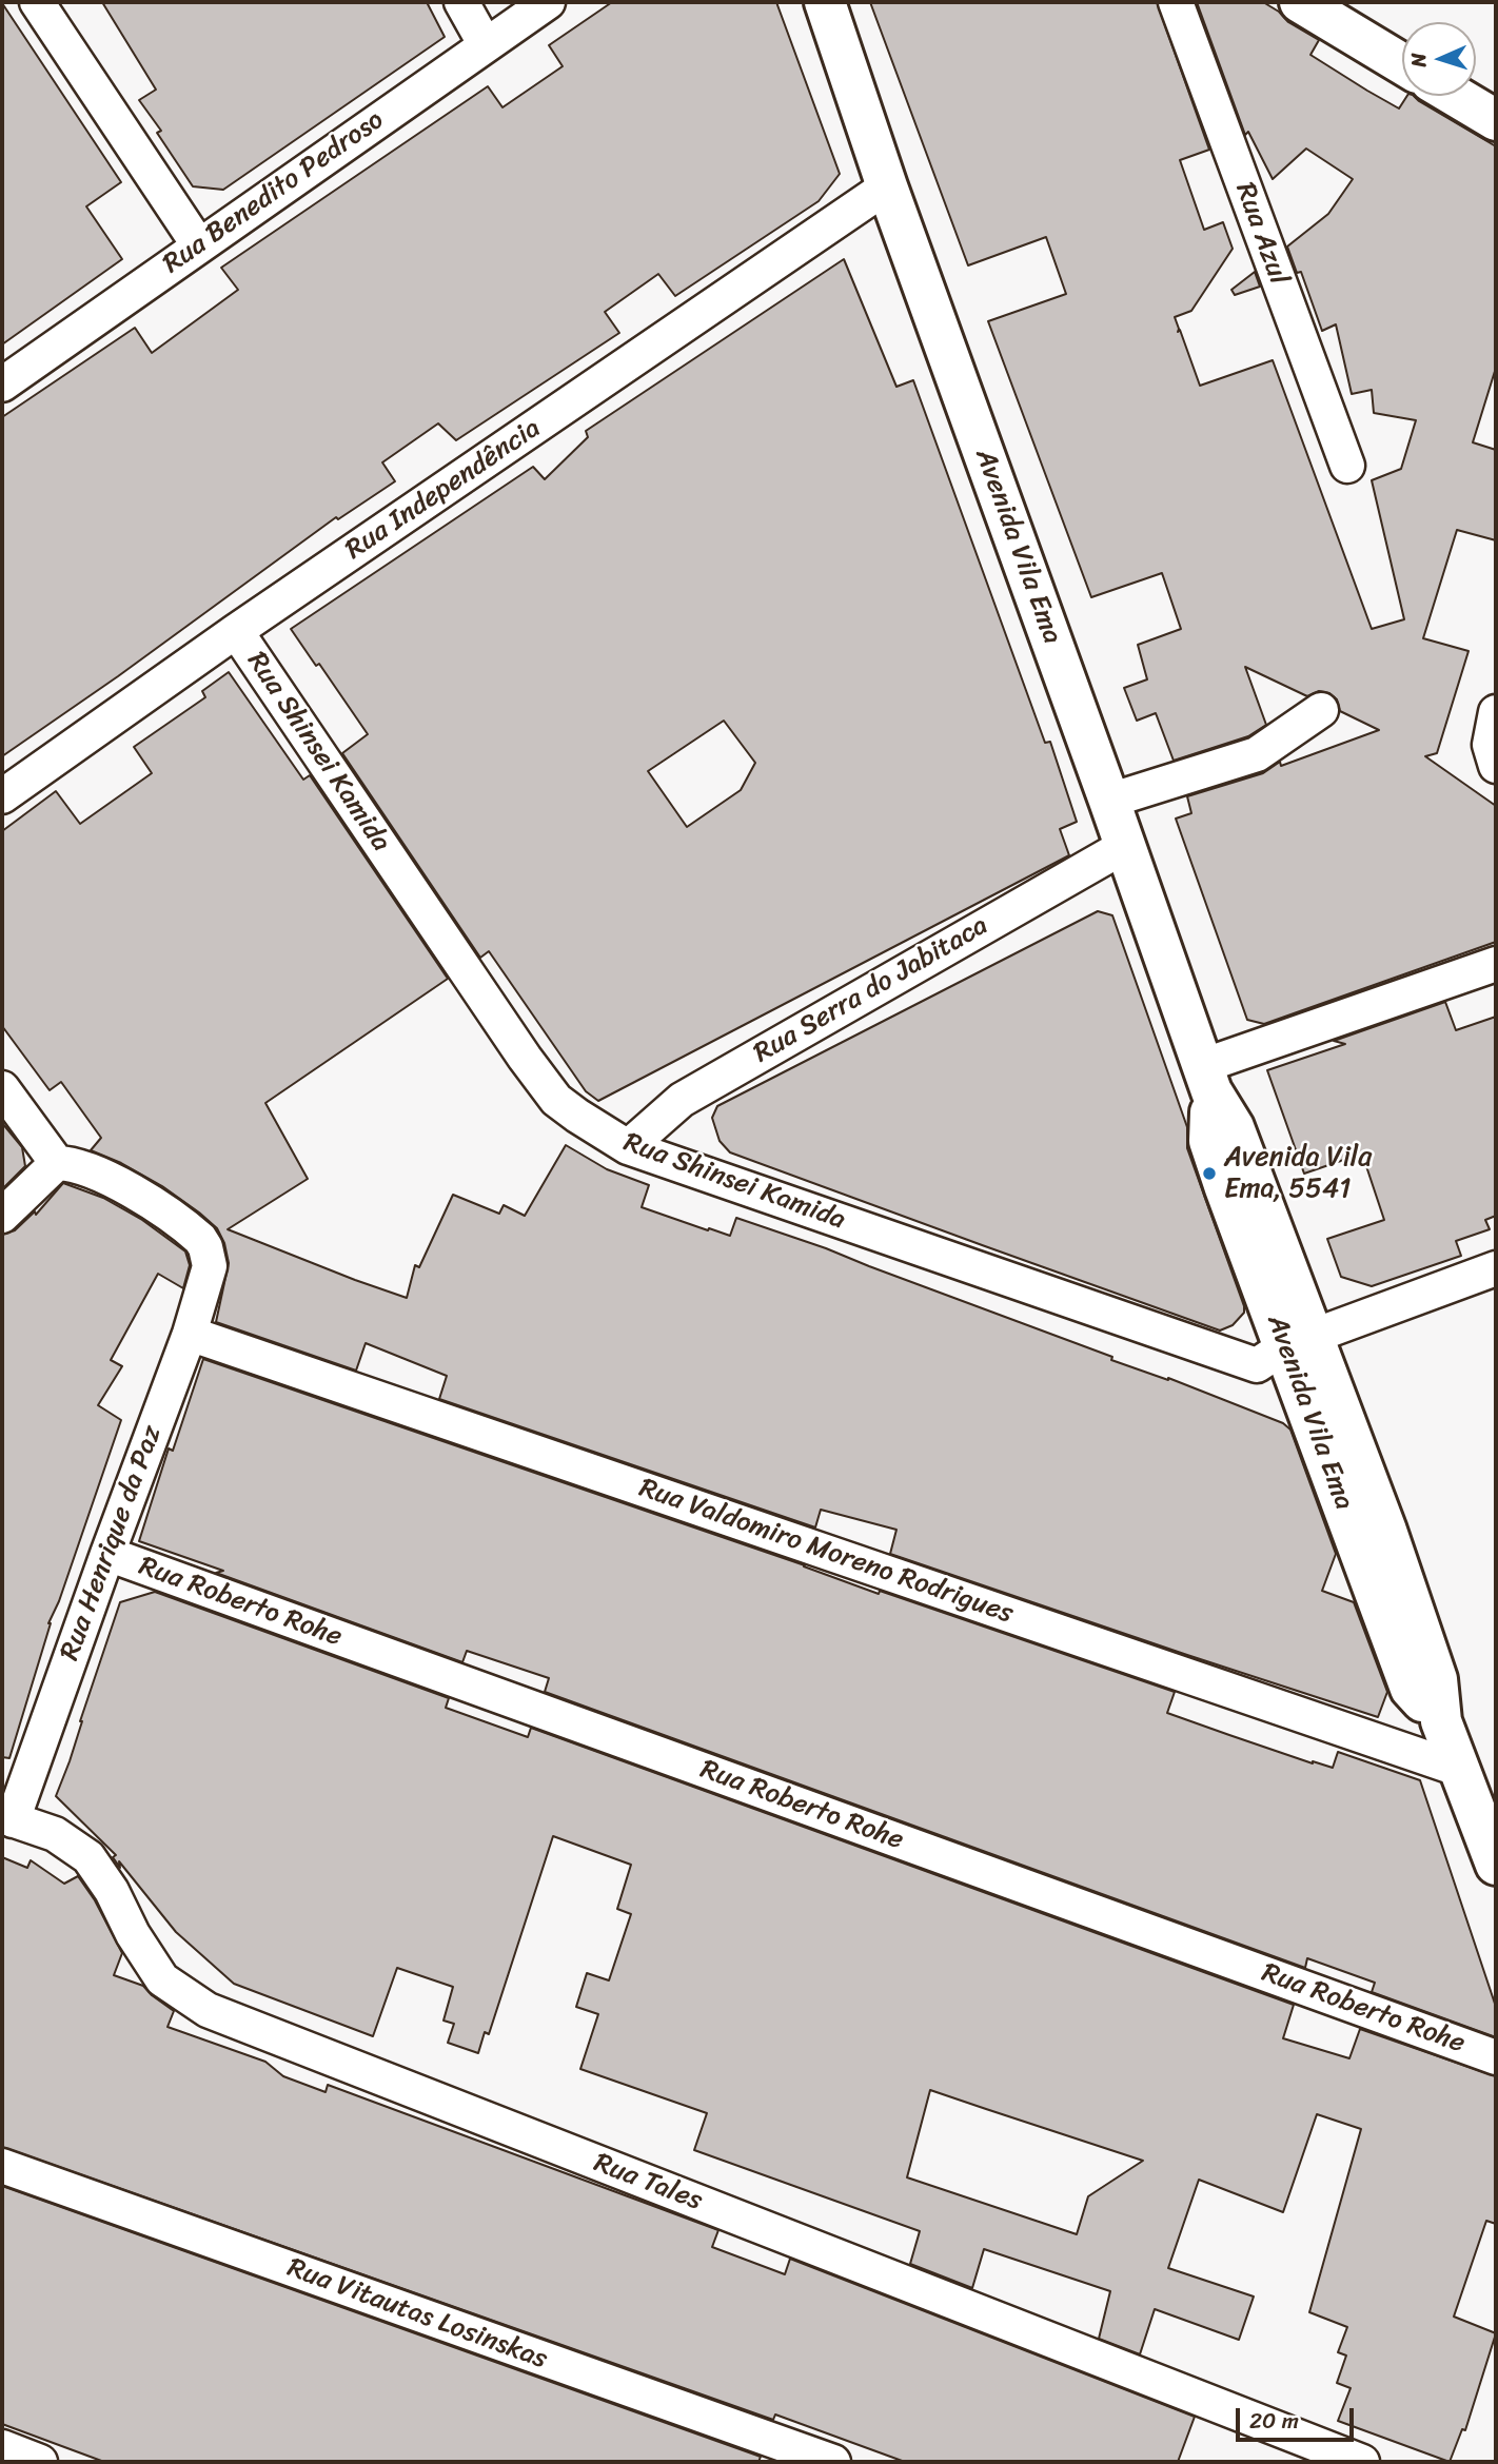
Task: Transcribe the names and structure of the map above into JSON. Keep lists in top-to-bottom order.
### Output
{
  "streets": {
    "main road": ["Avenida Vila Ema"],
    "street": [
      "Rua Benedito Pedroso",
      "Rua Azul",
      "Rua Independência",
      "Rua Shinsei Kamida",
      "Rua Serra do Jabitaca",
      "Rua Henrique da Paz",
      "Rua Valdomiro Moreno Rodrigues",
      "Rua Roberto Rohe",
      "Rua Tales",
      "Rua Vitautas Losinskas"
    ]
  },
  "crossings": [
    ["Rua Independência", "Avenida Vila Ema"],
    ["Rua Independência", "Rua Shinsei Kamida"],
    ["Avenida Vila Ema", "Rua Shinsei Kamida"],
    ["Avenida Vila Ema", "Rua Serra do Jabitaca"],
    ["Avenida Vila Ema", "Rua Valdomiro Moreno Rodrigues"],
    ["Rua Shinsei Kamida", "Rua Serra do Jabitaca"],
    ["Rua Henrique da Paz", "Rua Valdomiro Moreno Rodrigues"],
    ["Rua Henrique da Paz", "Rua Roberto Rohe"],
    ["Rua Henrique da Paz", "Rua Tales"]
  ],
  "places": ["Avenida Vila Ema, 5541"],
  "scale_bar": "20 m",
  "north": "left"
}
